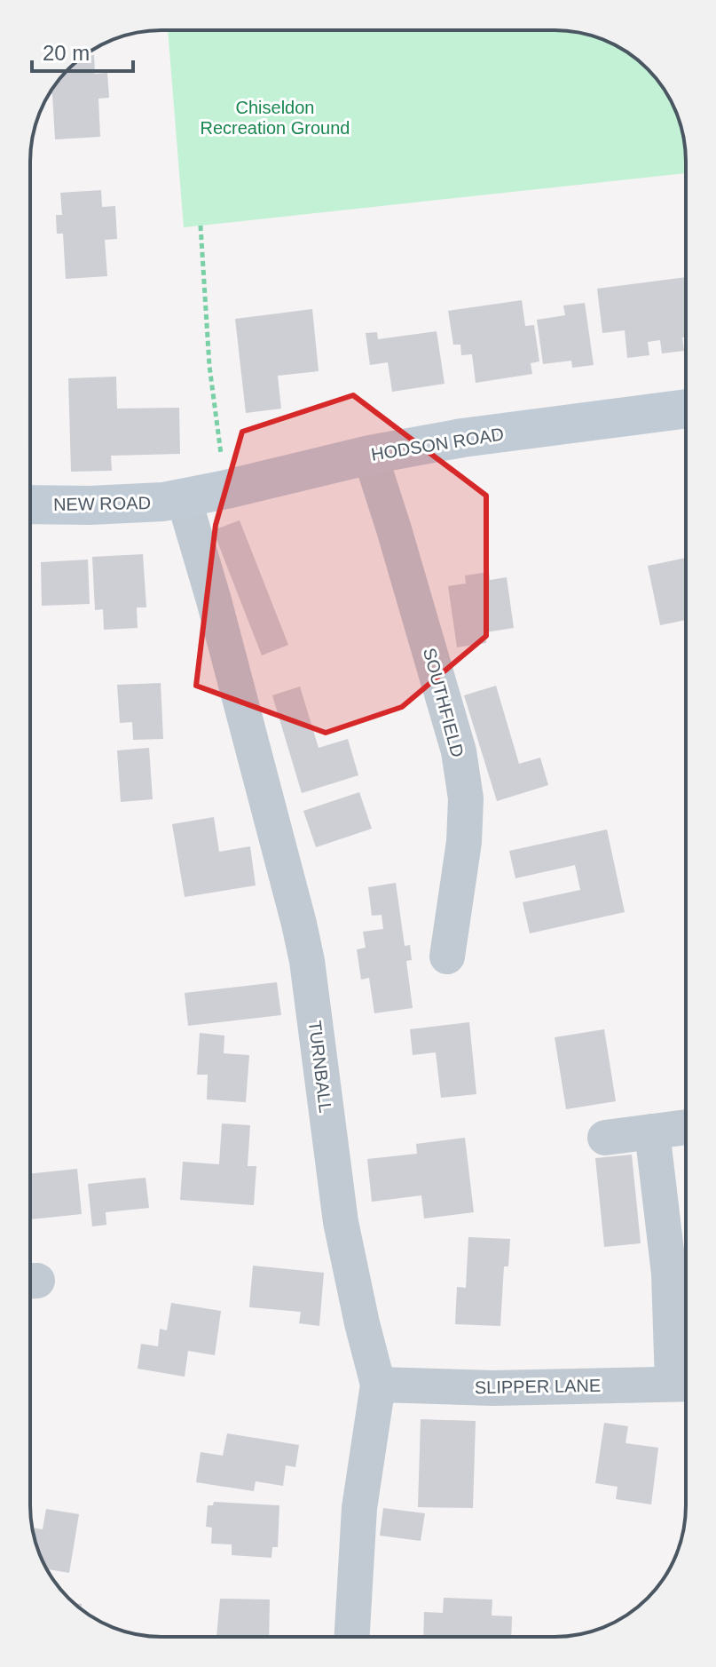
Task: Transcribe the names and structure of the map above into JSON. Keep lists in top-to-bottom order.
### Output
{
  "streets": {
    "main road": ["HODSON ROAD", "NEW ROAD"],
    "street": ["SOUTHFIELD", "TURNBALL", "SLIPPER LANE"]
  },
  "crossings": [
    ["HODSON ROAD", "NEW ROAD"],
    ["HODSON ROAD", "SOUTHFIELD"],
    ["HODSON ROAD", "TURNBALL"],
    ["NEW ROAD", "TURNBALL"],
    ["TURNBALL", "SLIPPER LANE"]
  ],
  "parks": ["Chiseldon Recreation Ground"],
  "scale_bar": "20 m"
}
